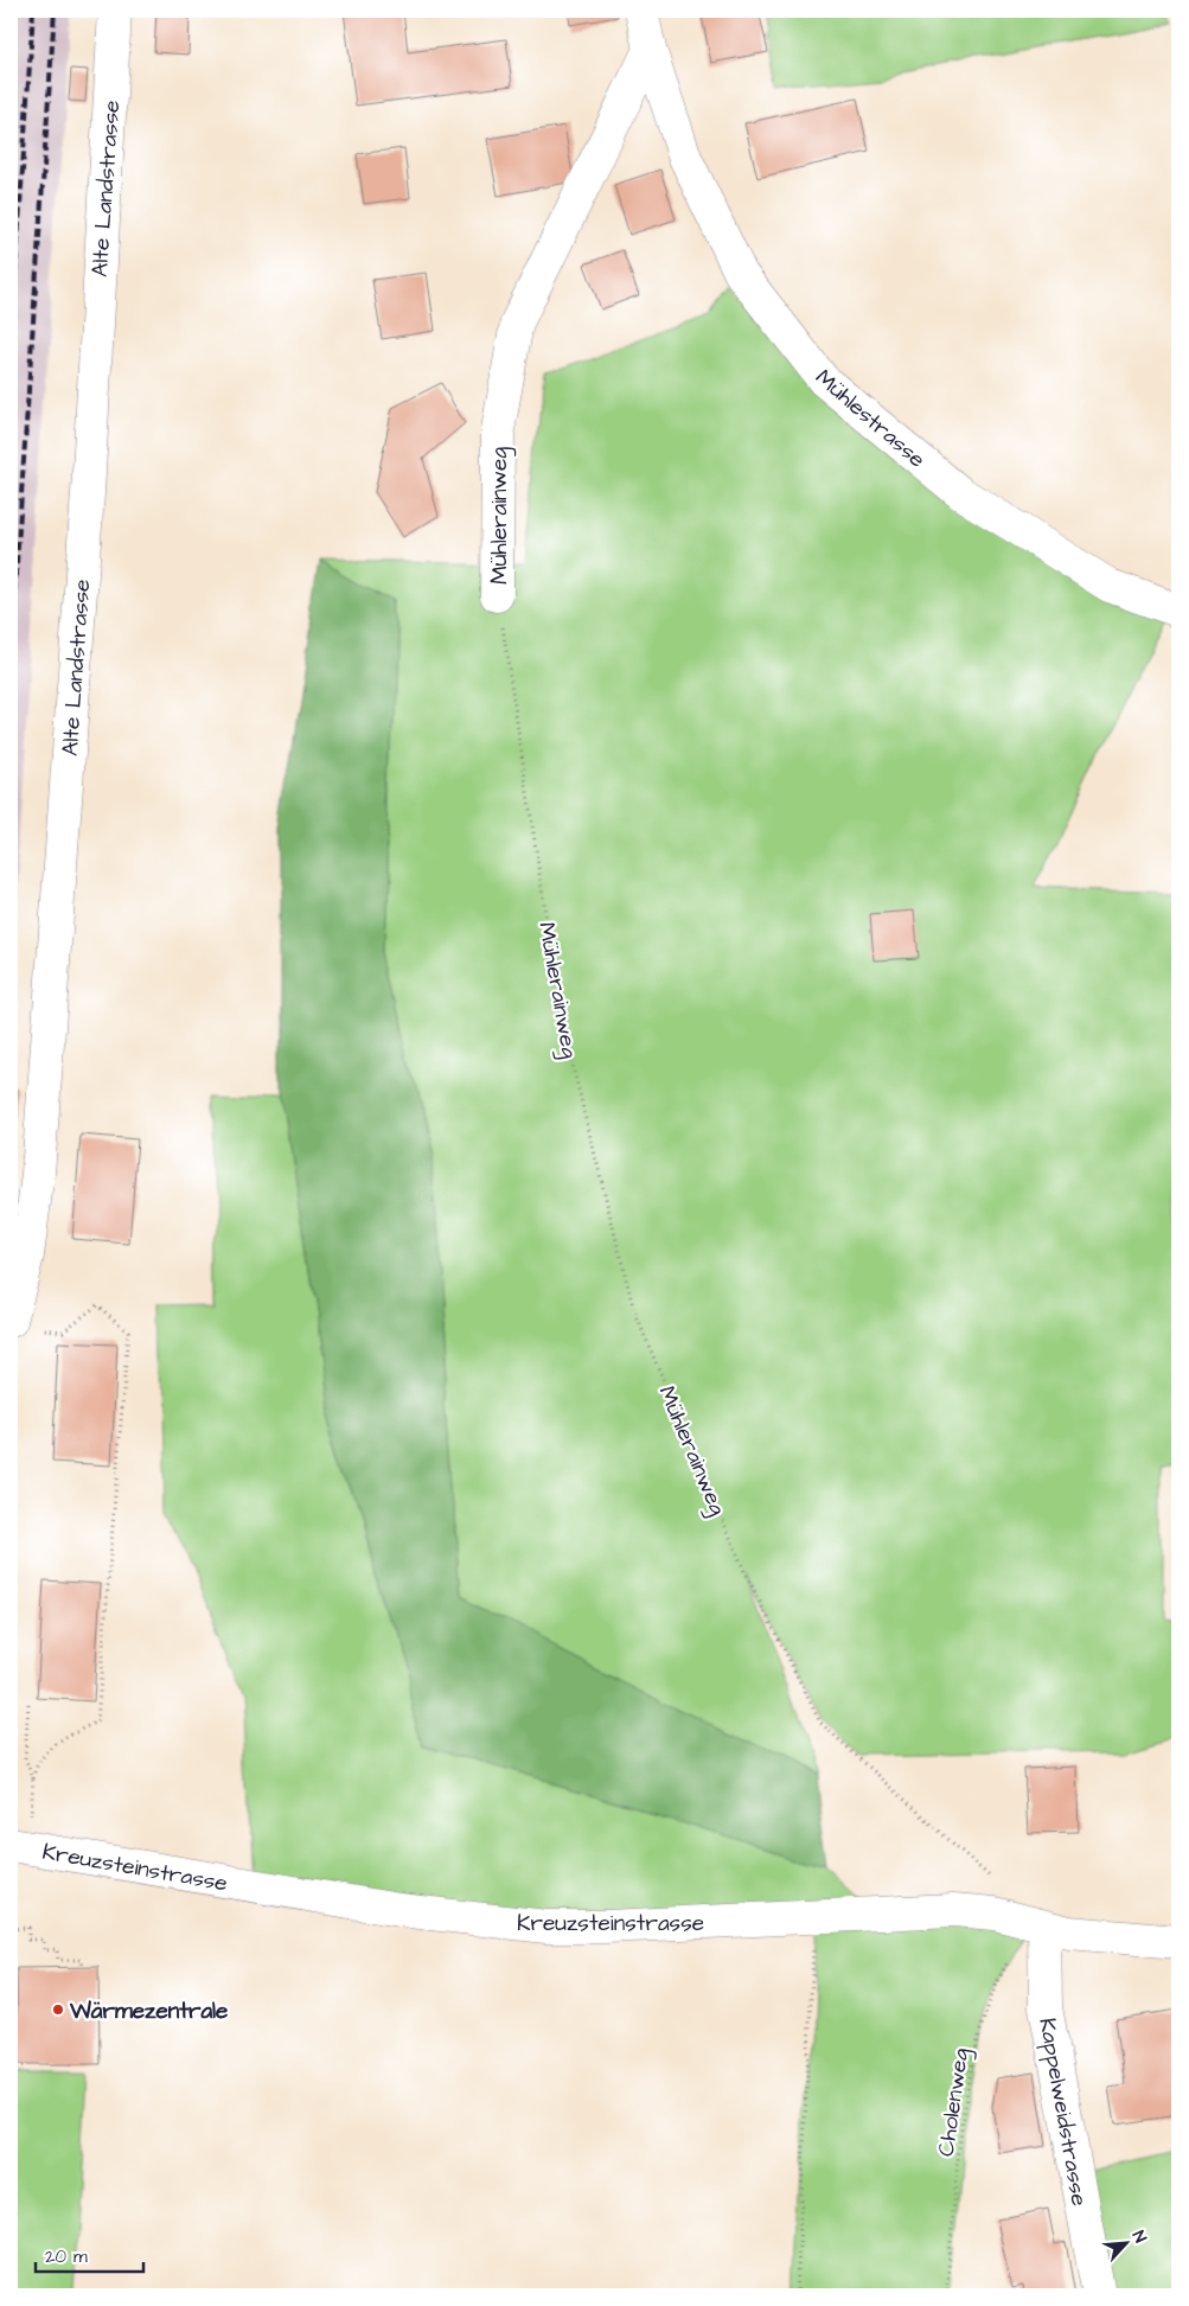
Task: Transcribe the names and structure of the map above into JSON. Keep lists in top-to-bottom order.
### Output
{
  "streets": {
    "street": [
      "Alte Landstrasse",
      "Mühlestrasse",
      "Mühlerainweg",
      "Kreuzsteinstrasse",
      "Kappelweidstrasse"
    ],
    "path": ["Cholenweg"]
  },
  "crossings": [
    ["Mühlestrasse", "Mühlerainweg"],
    ["Kreuzsteinstrasse", "Cholenweg"],
    ["Kreuzsteinstrasse", "Kappelweidstrasse"],
    ["Cholenweg", "Kappelweidstrasse"]
  ],
  "places": ["Wärmezentrale"],
  "scale_bar": "20 m",
  "north": "top right"
}
